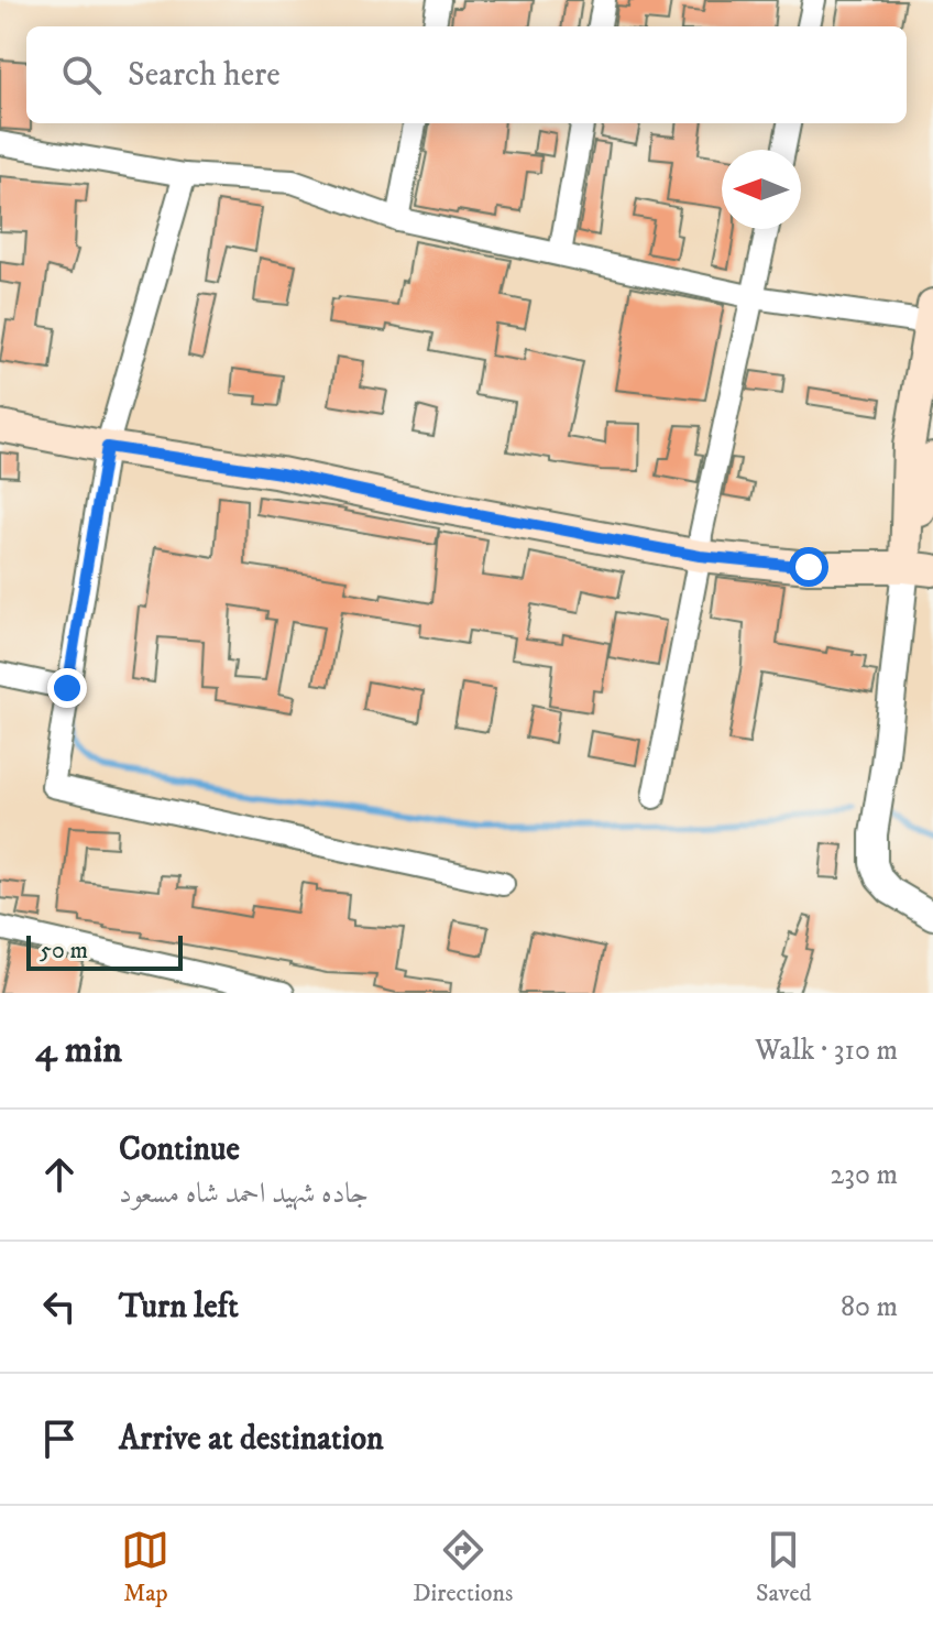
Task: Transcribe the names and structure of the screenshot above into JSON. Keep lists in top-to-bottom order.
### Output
{
  "scale_bar": "50 m",
  "north": "left",
  "page": {
    "search": "Search here",
    "scale": "50 m",
    "heading": ["4 min", "Walk · 310 m"],
    "list": [
      ["Continue", "جاده شهيد احمد شاه مسعود", "230 m"],
      ["Turn left", "80 m"],
      "Arrive at destination"
    ],
    "nav": ["Map", "Directions", "Saved"]
  }
}
